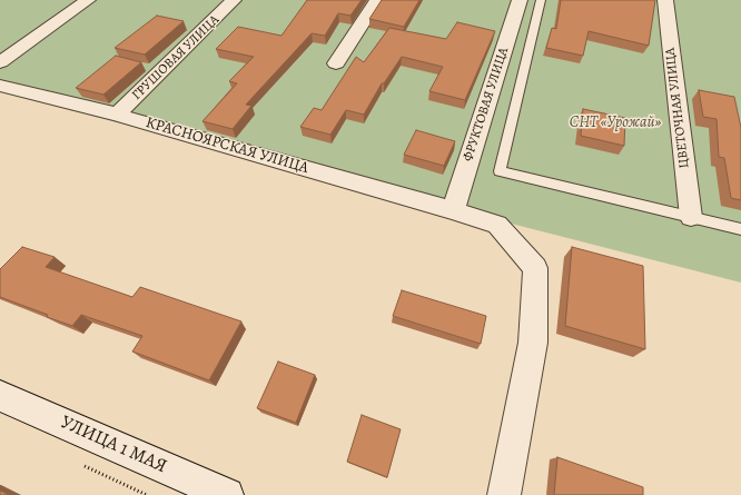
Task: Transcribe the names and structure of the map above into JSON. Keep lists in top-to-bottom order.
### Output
{
  "streets": {
    "street": [
      "ГРУШОВАЯ УЛИЦА",
      "ФРУКТОВАЯ УЛИЦА",
      "ЦВЕТОЧНАЯ УЛИЦА",
      "КРАСНОЯРСКАЯ УЛИЦА",
      "УЛИЦА 1 МАЯ"
    ]
  },
  "crossings": [
    ["ГРУШОВАЯ УЛИЦА", "КРАСНОЯРСКАЯ УЛИЦА"],
    ["ФРУКТОВАЯ УЛИЦА", "КРАСНОЯРСКАЯ УЛИЦА"]
  ],
  "parks": ["СНТ «Урожай»"]
}
